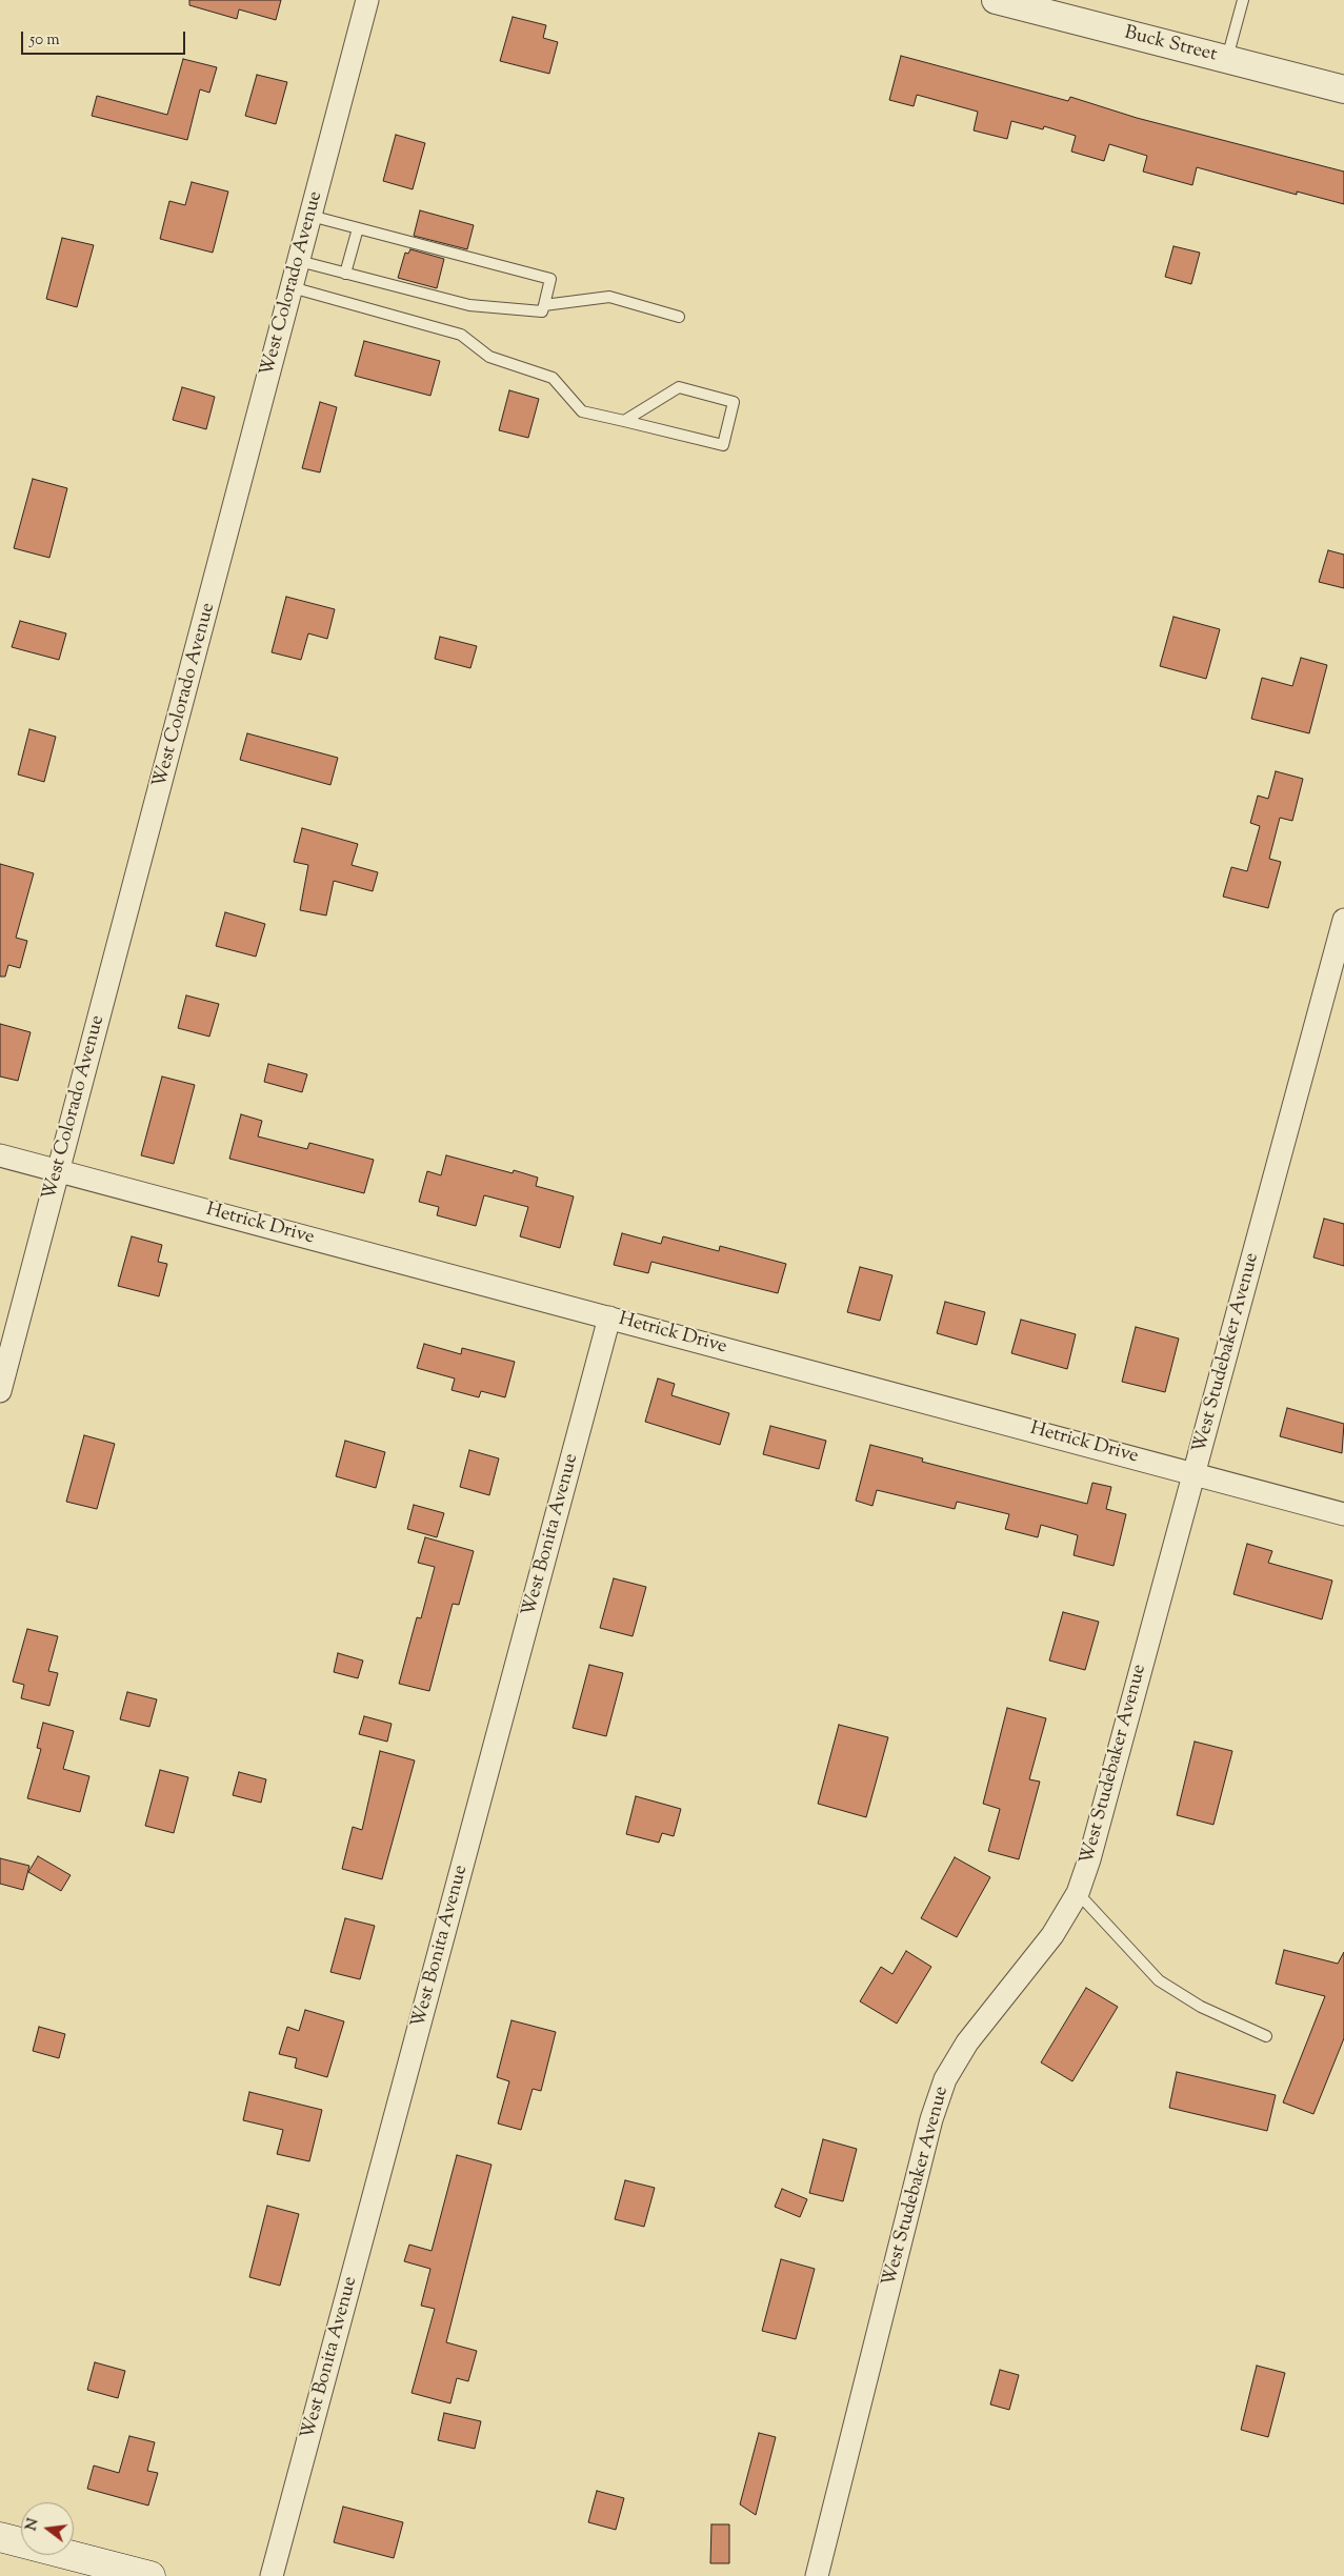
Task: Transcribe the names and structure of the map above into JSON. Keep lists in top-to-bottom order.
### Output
{
  "streets": {
    "street": [
      "Buck Street",
      "West Colorado Avenue",
      "Hetrick Drive",
      "West Studebaker Avenue",
      "West Bonita Avenue"
    ]
  },
  "crossings": [
    ["West Colorado Avenue", "Hetrick Drive"],
    ["Hetrick Drive", "West Studebaker Avenue"],
    ["Hetrick Drive", "West Bonita Avenue"]
  ],
  "scale_bar": "50 m",
  "north": "left"
}
